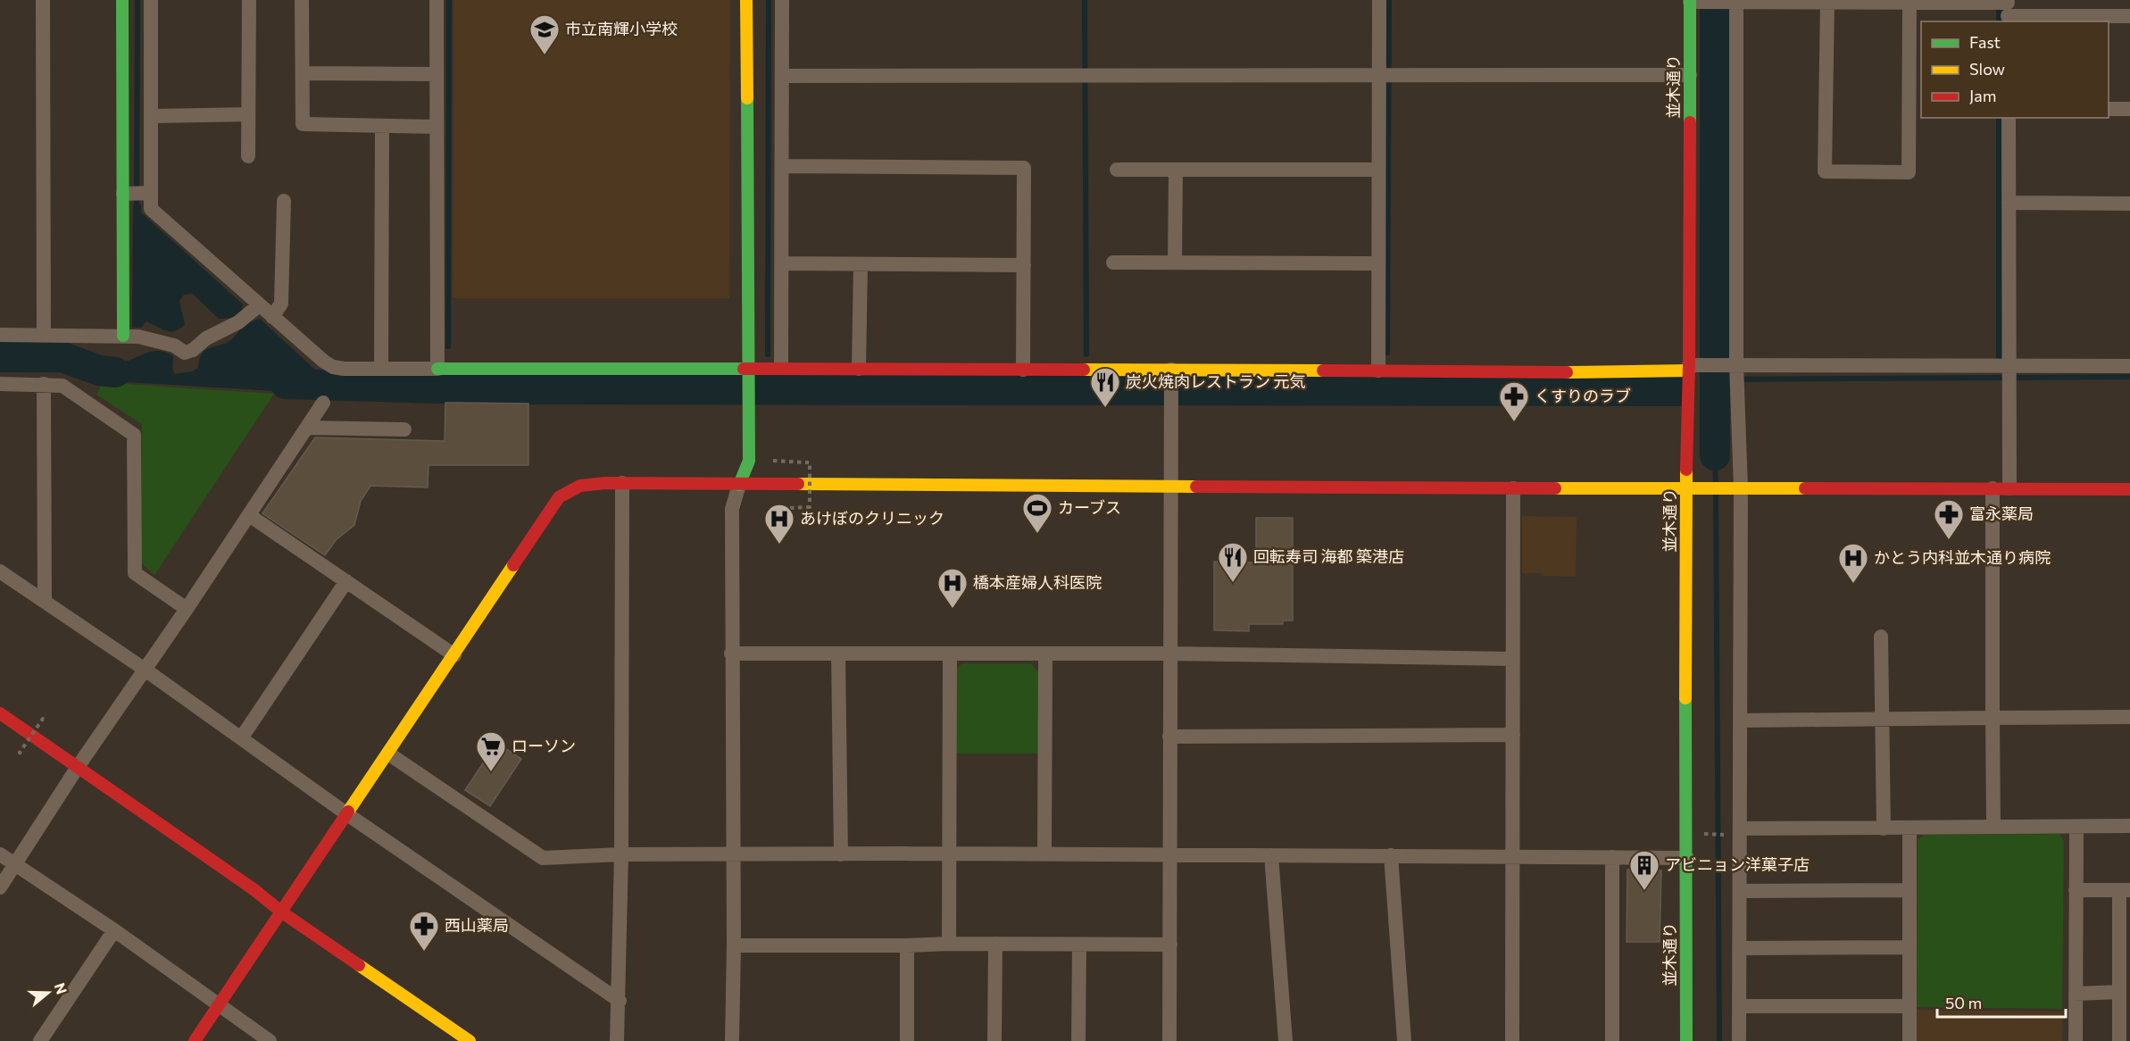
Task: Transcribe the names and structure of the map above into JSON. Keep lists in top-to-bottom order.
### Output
{
  "streets": {
    "street": ["並木通り"]
  },
  "places": {
    "school or university": ["市立南輝小学校"],
    "restaurant": ["炭火焼肉レストラン 元気", "回転寿司 海都 築港店"],
    "pharmacy": ["くすりのラブ", "富永薬局", "西山薬局"],
    "sports": ["カーブス"],
    "hospital": ["あけぼのクリニック", "かとう内科並木通り病院", "橋本産婦人科医院"],
    "supermarket": ["ローソン"],
    "building": ["アビニョン洋菓子店"]
  },
  "legend": ["Fast", "Slow", "Jam"],
  "scale_bar": "50 m",
  "north": "right"
}
